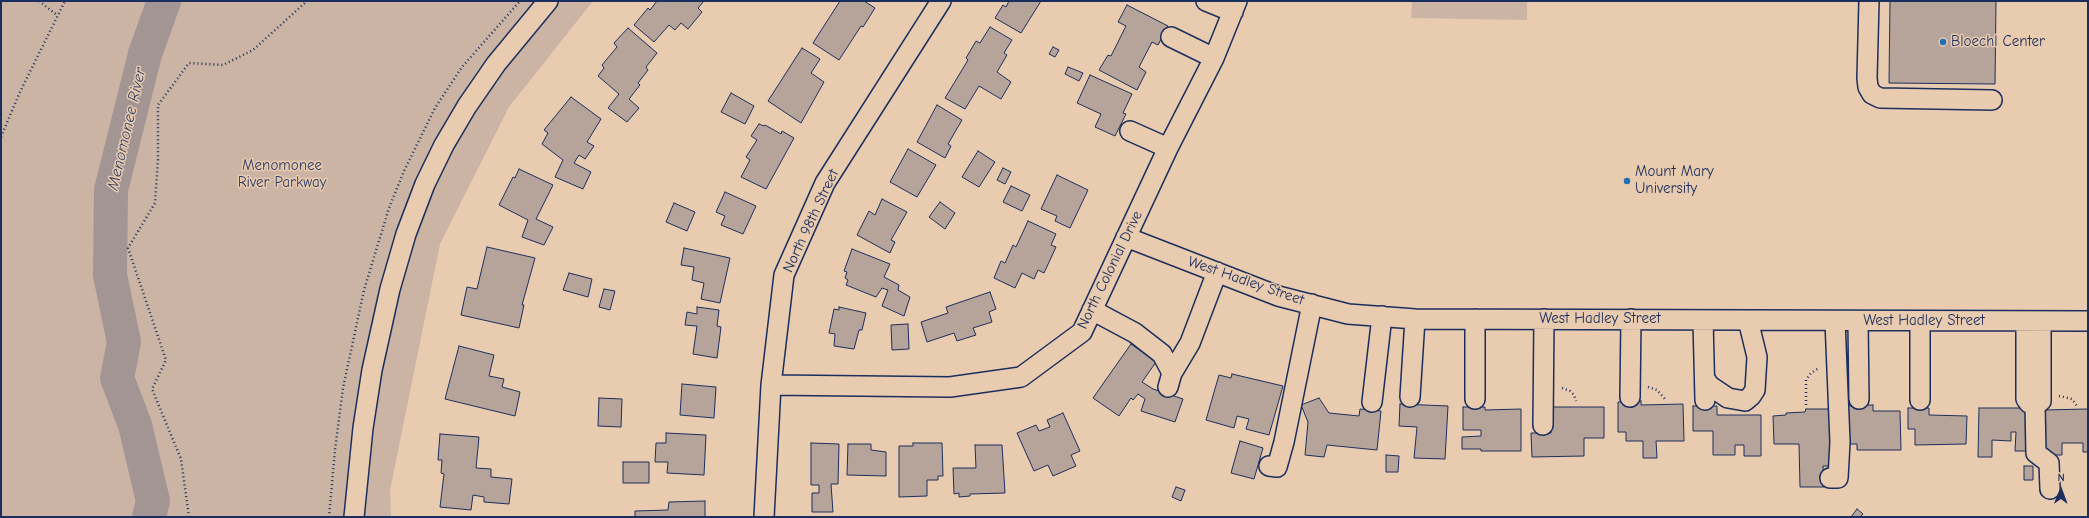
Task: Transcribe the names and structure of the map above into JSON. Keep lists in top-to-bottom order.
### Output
{
  "streets": {
    "street": ["North 98th Street", "North Colonial Drive", "West Hadley Street"]
  },
  "crossings": [
    ["North 98th Street", "North Colonial Drive"],
    ["North Colonial Drive", "West Hadley Street"]
  ],
  "water": ["Menomonee River"],
  "parks": ["Menomonee River Parkway"],
  "places": ["Bloechl Center", "Mount Mary University"],
  "north": "top"
}
